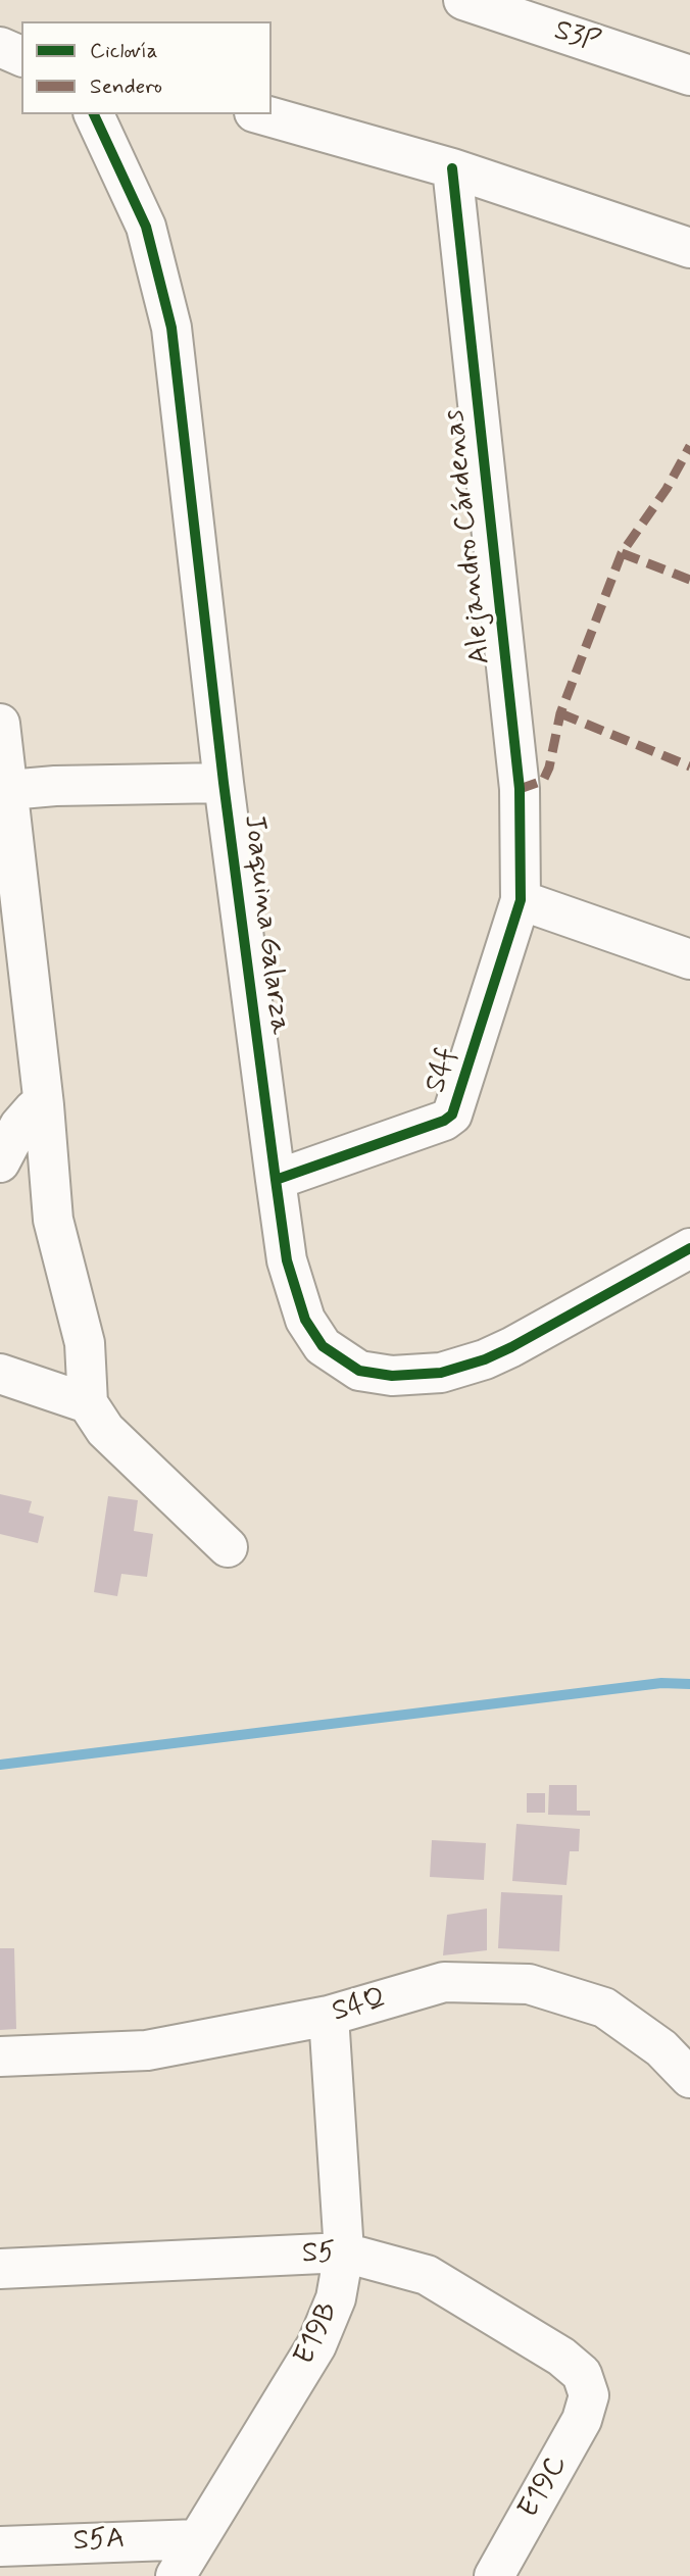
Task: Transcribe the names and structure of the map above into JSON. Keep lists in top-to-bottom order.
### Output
{
  "streets": {
    "street": [
      "S3P",
      "Alejandro Cárdenas",
      "Joaquina Galarza",
      "S4f",
      "S4Q",
      "S5",
      "E19B",
      "E19C",
      "S5A"
    ]
  },
  "crossings": [
    ["Alejandro Cárdenas", "S4f"],
    ["Joaquina Galarza", "S4f"],
    ["S4Q", "E19B"],
    ["S5", "E19B"],
    ["S5", "E19C"],
    ["E19B", "S5A"]
  ],
  "legend": ["Ciclovía", "Sendero"]
}
